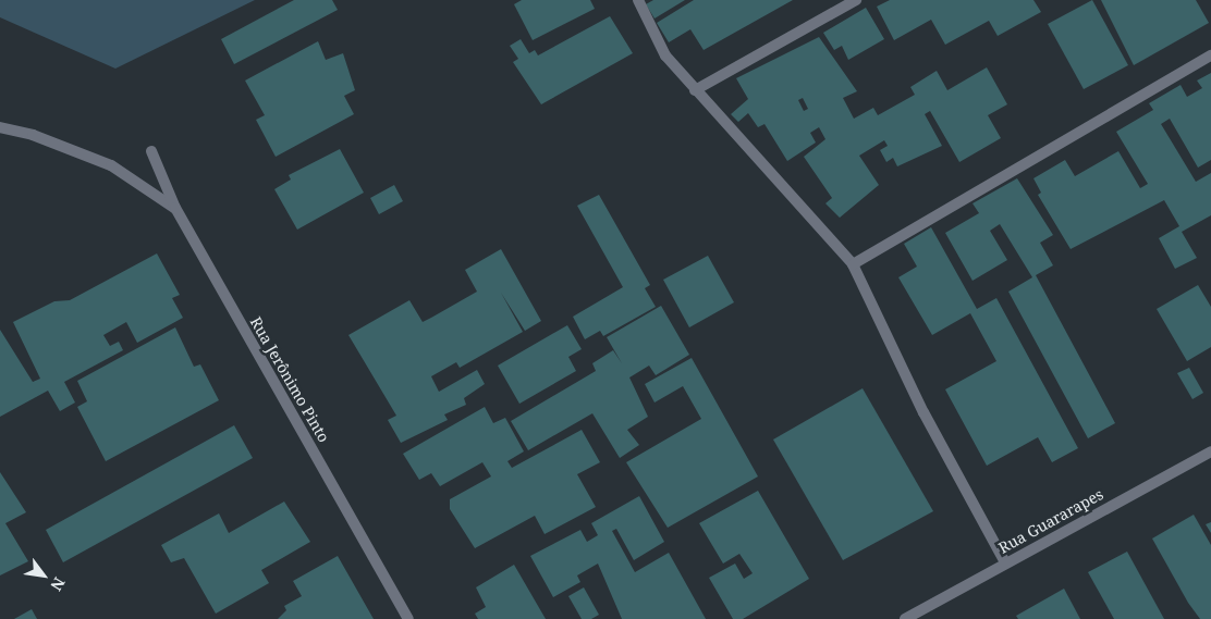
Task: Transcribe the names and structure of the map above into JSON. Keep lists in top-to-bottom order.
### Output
{
  "streets": {
    "street": ["Rua Jerônimo Pinto", "Rua Guararapes"]
  },
  "north": "bottom right"
}
